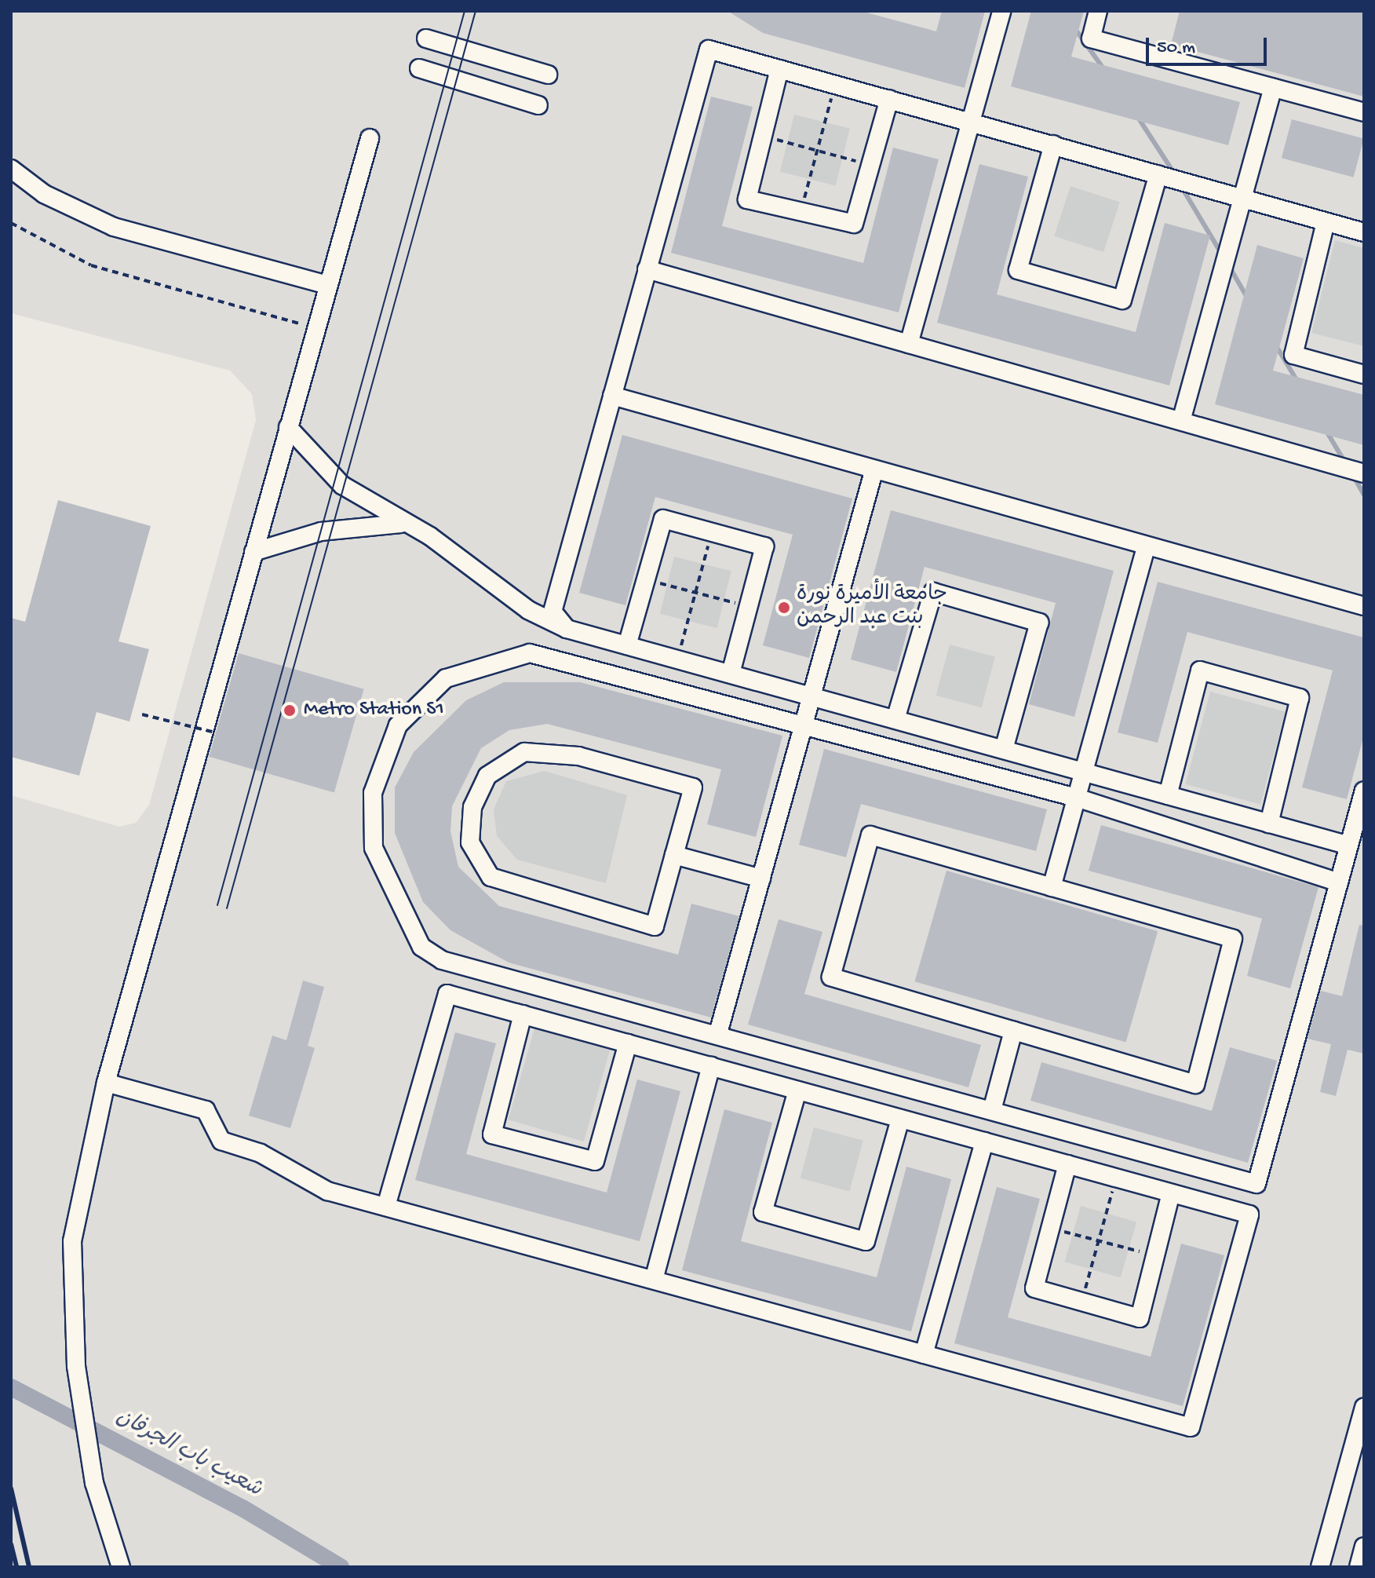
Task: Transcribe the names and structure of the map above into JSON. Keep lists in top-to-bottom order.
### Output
{
  "water": ["شعيب باب الجرفان"],
  "places": ["جامعة الأميرة نورة بنت عبد الرحمن", "Metro Station S1"],
  "scale_bar": "50 m"
}
